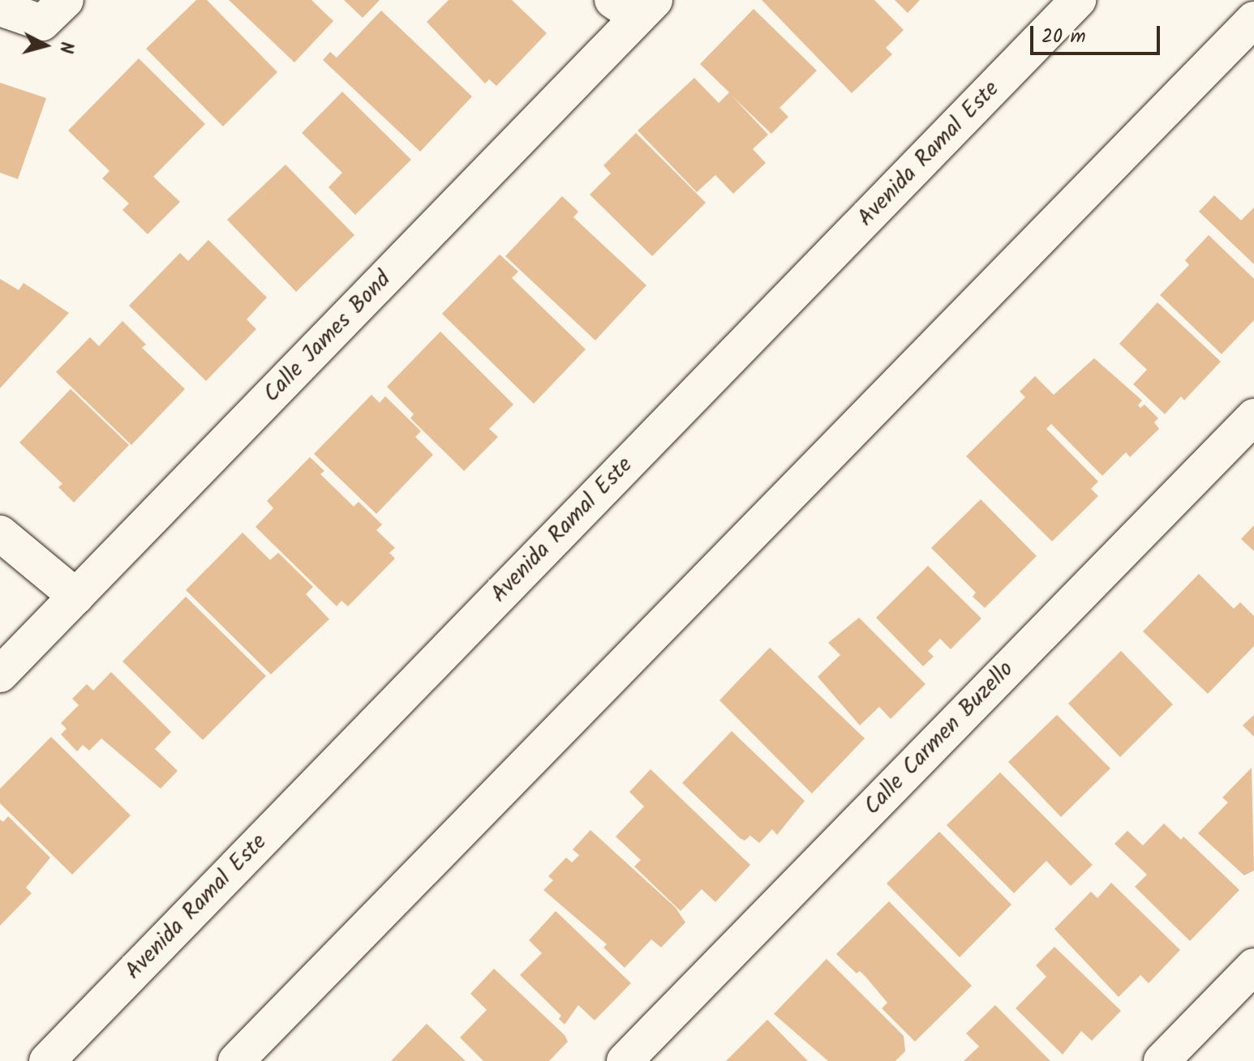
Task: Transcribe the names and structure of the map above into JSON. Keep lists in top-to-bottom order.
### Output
{
  "streets": {
    "main road": ["Avenida Ramal Este", "Calle James Bond", "Calle Carmen Buzello"]
  },
  "scale_bar": "20 m",
  "north": "right"
}
